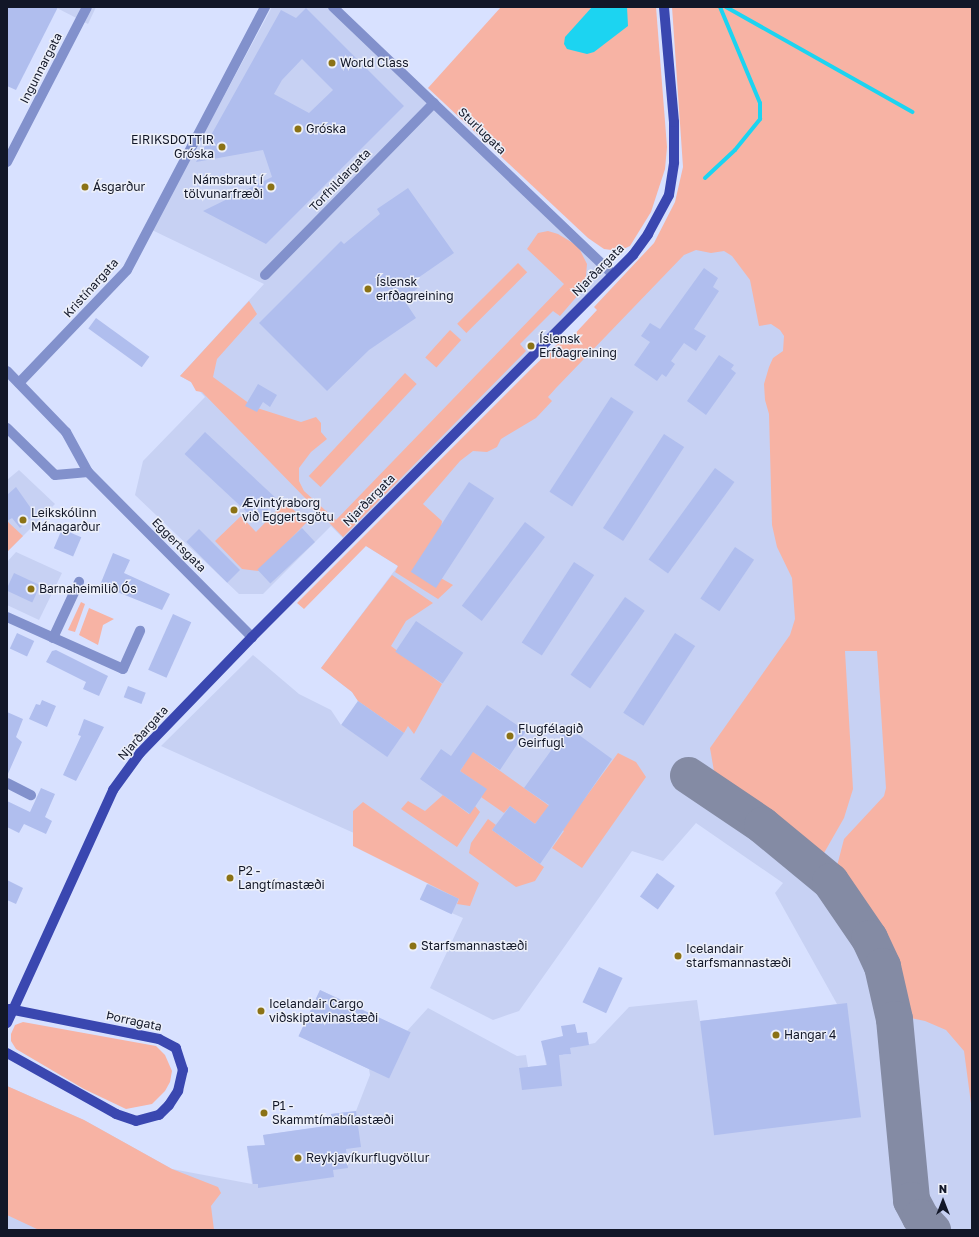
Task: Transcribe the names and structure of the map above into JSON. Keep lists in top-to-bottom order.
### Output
{
  "streets": {
    "main road": ["Njarðargata", "Þorragata"],
    "street": [
      "Ingunnargata",
      "Sturlugata",
      "Torfhildargata",
      "Kristínargata",
      "Eggertsgata"
    ]
  },
  "crossings": [
    ["Sturlugata", "Torfhildargata"],
    ["Sturlugata", "Njarðargata"],
    ["Njarðargata", "Eggertsgata"],
    ["Njarðargata", "Þorragata"],
    ["Kristínargata", "Eggertsgata"]
  ],
  "places": [
    "World Class",
    "Gróska",
    "EIRIKSDOTTIR Gróska",
    "Ásgarður",
    "Námsbraut í tölvunarfræði",
    "Íslensk erfðagreining",
    "Íslensk Erfðagreining",
    "Ævintýraborg við Eggertsgötu",
    "Leikskólinn Mánagarður",
    "Barnaheimilið Ós",
    "Flugfélagið Geirfugl",
    "P2 - Langtímastæði",
    "Starfsmannastæði",
    "Icelandair starfsmannastæði",
    "Icelandair Cargo viðskiptavinastæði",
    "Hangar 4",
    "P1 - Skammtímabílastæði",
    "Reykjavíkurflugvöllur"
  ],
  "north": "top"
}
